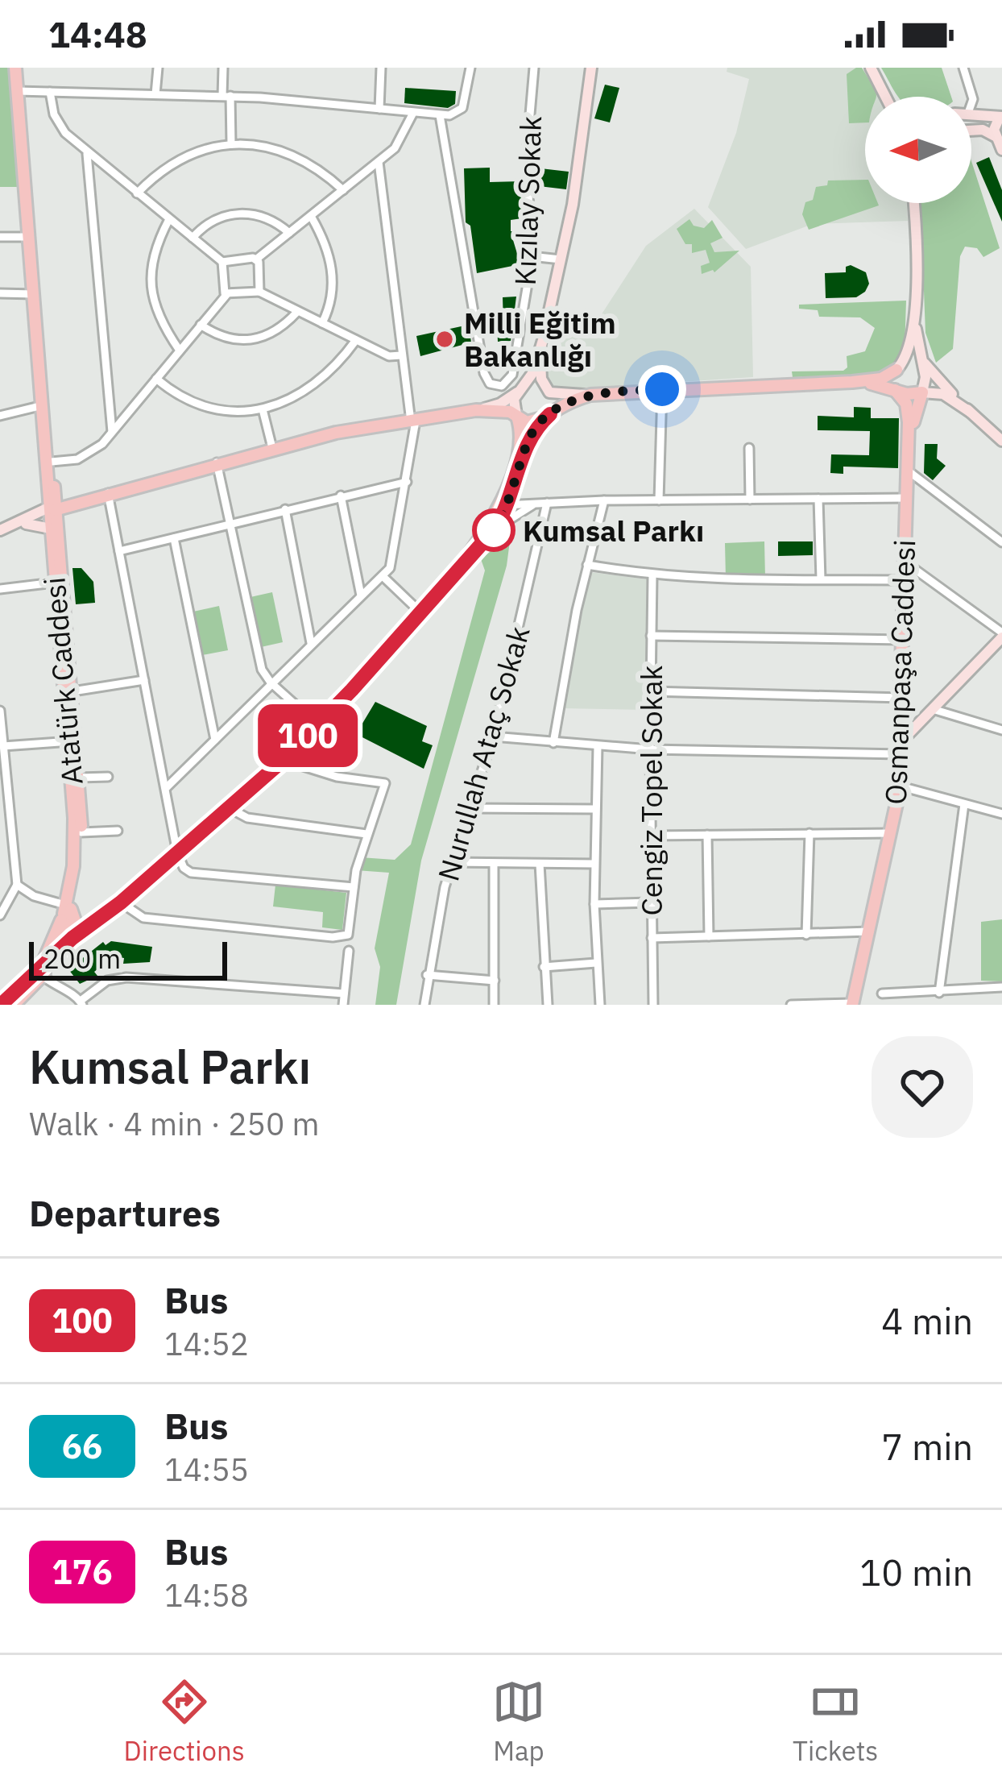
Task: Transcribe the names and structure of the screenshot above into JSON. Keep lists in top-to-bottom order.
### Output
{
  "streets": {
    "main road": ["Osmanpaşa Caddesi", "Atatürk Caddesi"],
    "street": ["Kızılay Sokak", "Nurullah Ataç Sokak", "Cengiz Topel Sokak"]
  },
  "places": ["Milli Eğitim Bakanlığı", "Kumsal Parkı"],
  "lines": ["bus line 100"],
  "scale_bar": "200 m",
  "north": "left",
  "page": {
    "status": "14:48",
    "on_map": "100",
    "scale": "200 m",
    "heading": [
      ["Kumsal Parkı", "Walk · 4 min · 250 m"],
      "Departures"
    ],
    "list": [
      {
        "mark": "100",
        "name": "Bus",
        "note": "14:52",
        "value": "4 min"
      },
      {
        "mark": "66",
        "name": "Bus",
        "note": "14:55",
        "value": "7 min"
      },
      {
        "mark": "176",
        "name": "Bus",
        "note": "14:58",
        "value": "10 min"
      }
    ],
    "tabs": ["Directions", "Map", "Tickets"]
  }
}
